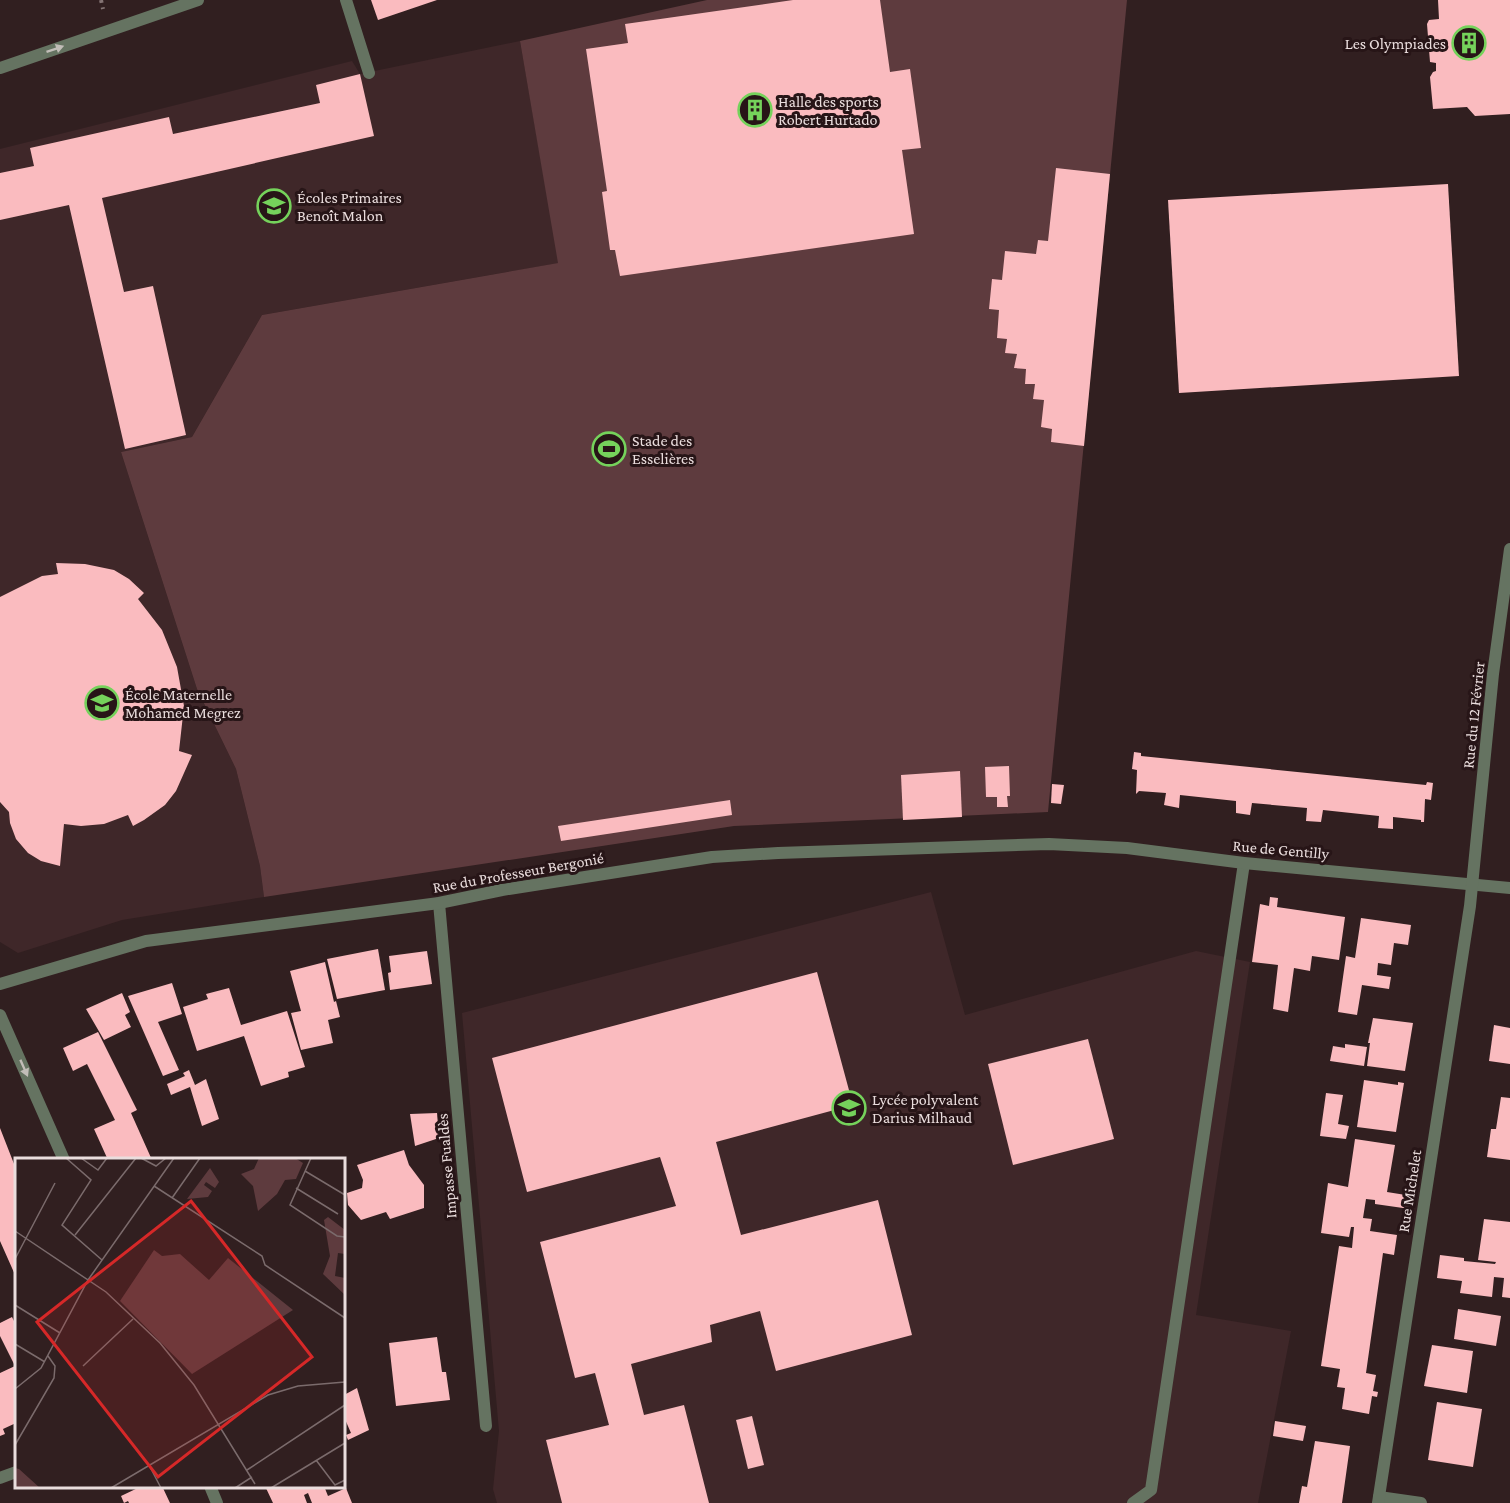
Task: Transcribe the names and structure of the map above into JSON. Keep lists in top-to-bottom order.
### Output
{
  "streets": {
    "street": [
      "Rue du 12 Février",
      "Rue de Gentilly",
      "Rue du Professeur Bergonié",
      "Impasse Fualdès",
      "Rue Michelet"
    ]
  },
  "crossings": [
    ["Rue du 12 Février", "Rue de Gentilly"],
    ["Rue du 12 Février", "Rue Michelet"],
    ["Rue de Gentilly", "Rue du Professeur Bergonié"],
    ["Rue de Gentilly", "Rue Michelet"],
    ["Rue du Professeur Bergonié", "Impasse Fualdès"]
  ],
  "places": {
    "building": ["Les Olympiades", "Halle des sports Robert Hurtado"],
    "school or university": ["Écoles Primaires Benoît Malon", "École Maternelle Mohamed Megrez", "Lycée polyvalent Darius Milhaud"],
    "sports": ["Stade des Esselières"]
  }
}
